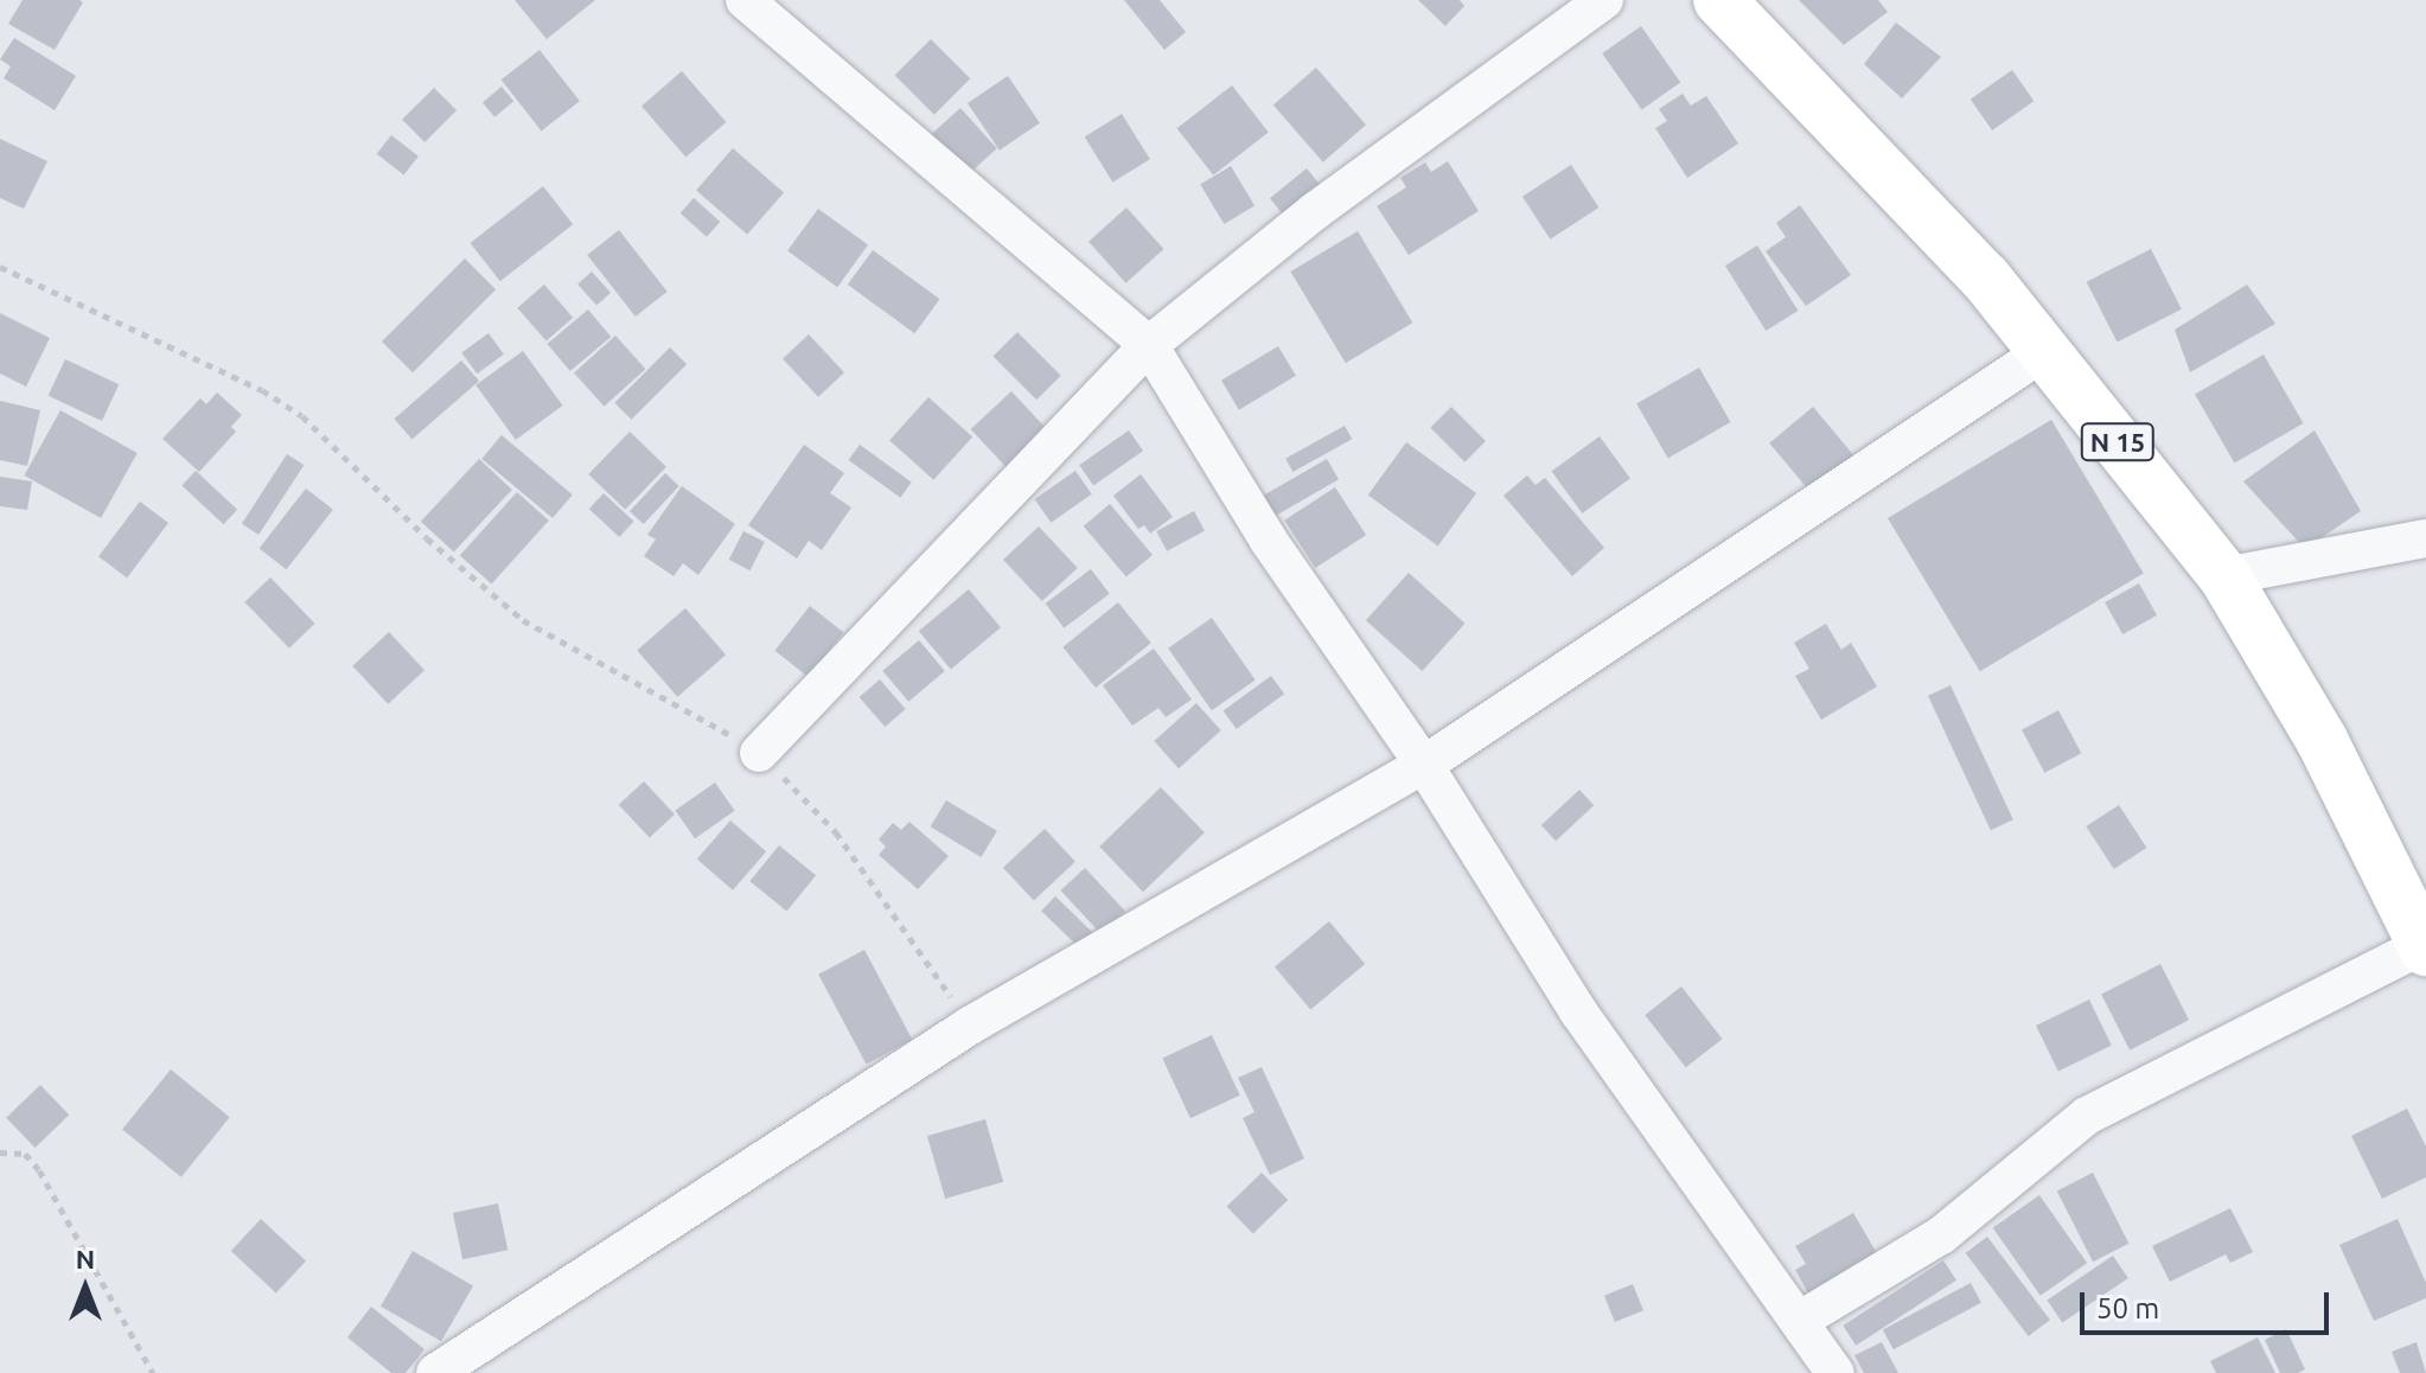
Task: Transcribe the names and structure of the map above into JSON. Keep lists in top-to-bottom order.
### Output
{
  "streets": {
    "highway": ["N 15"]
  },
  "scale_bar": "50 m",
  "north": "top"
}
